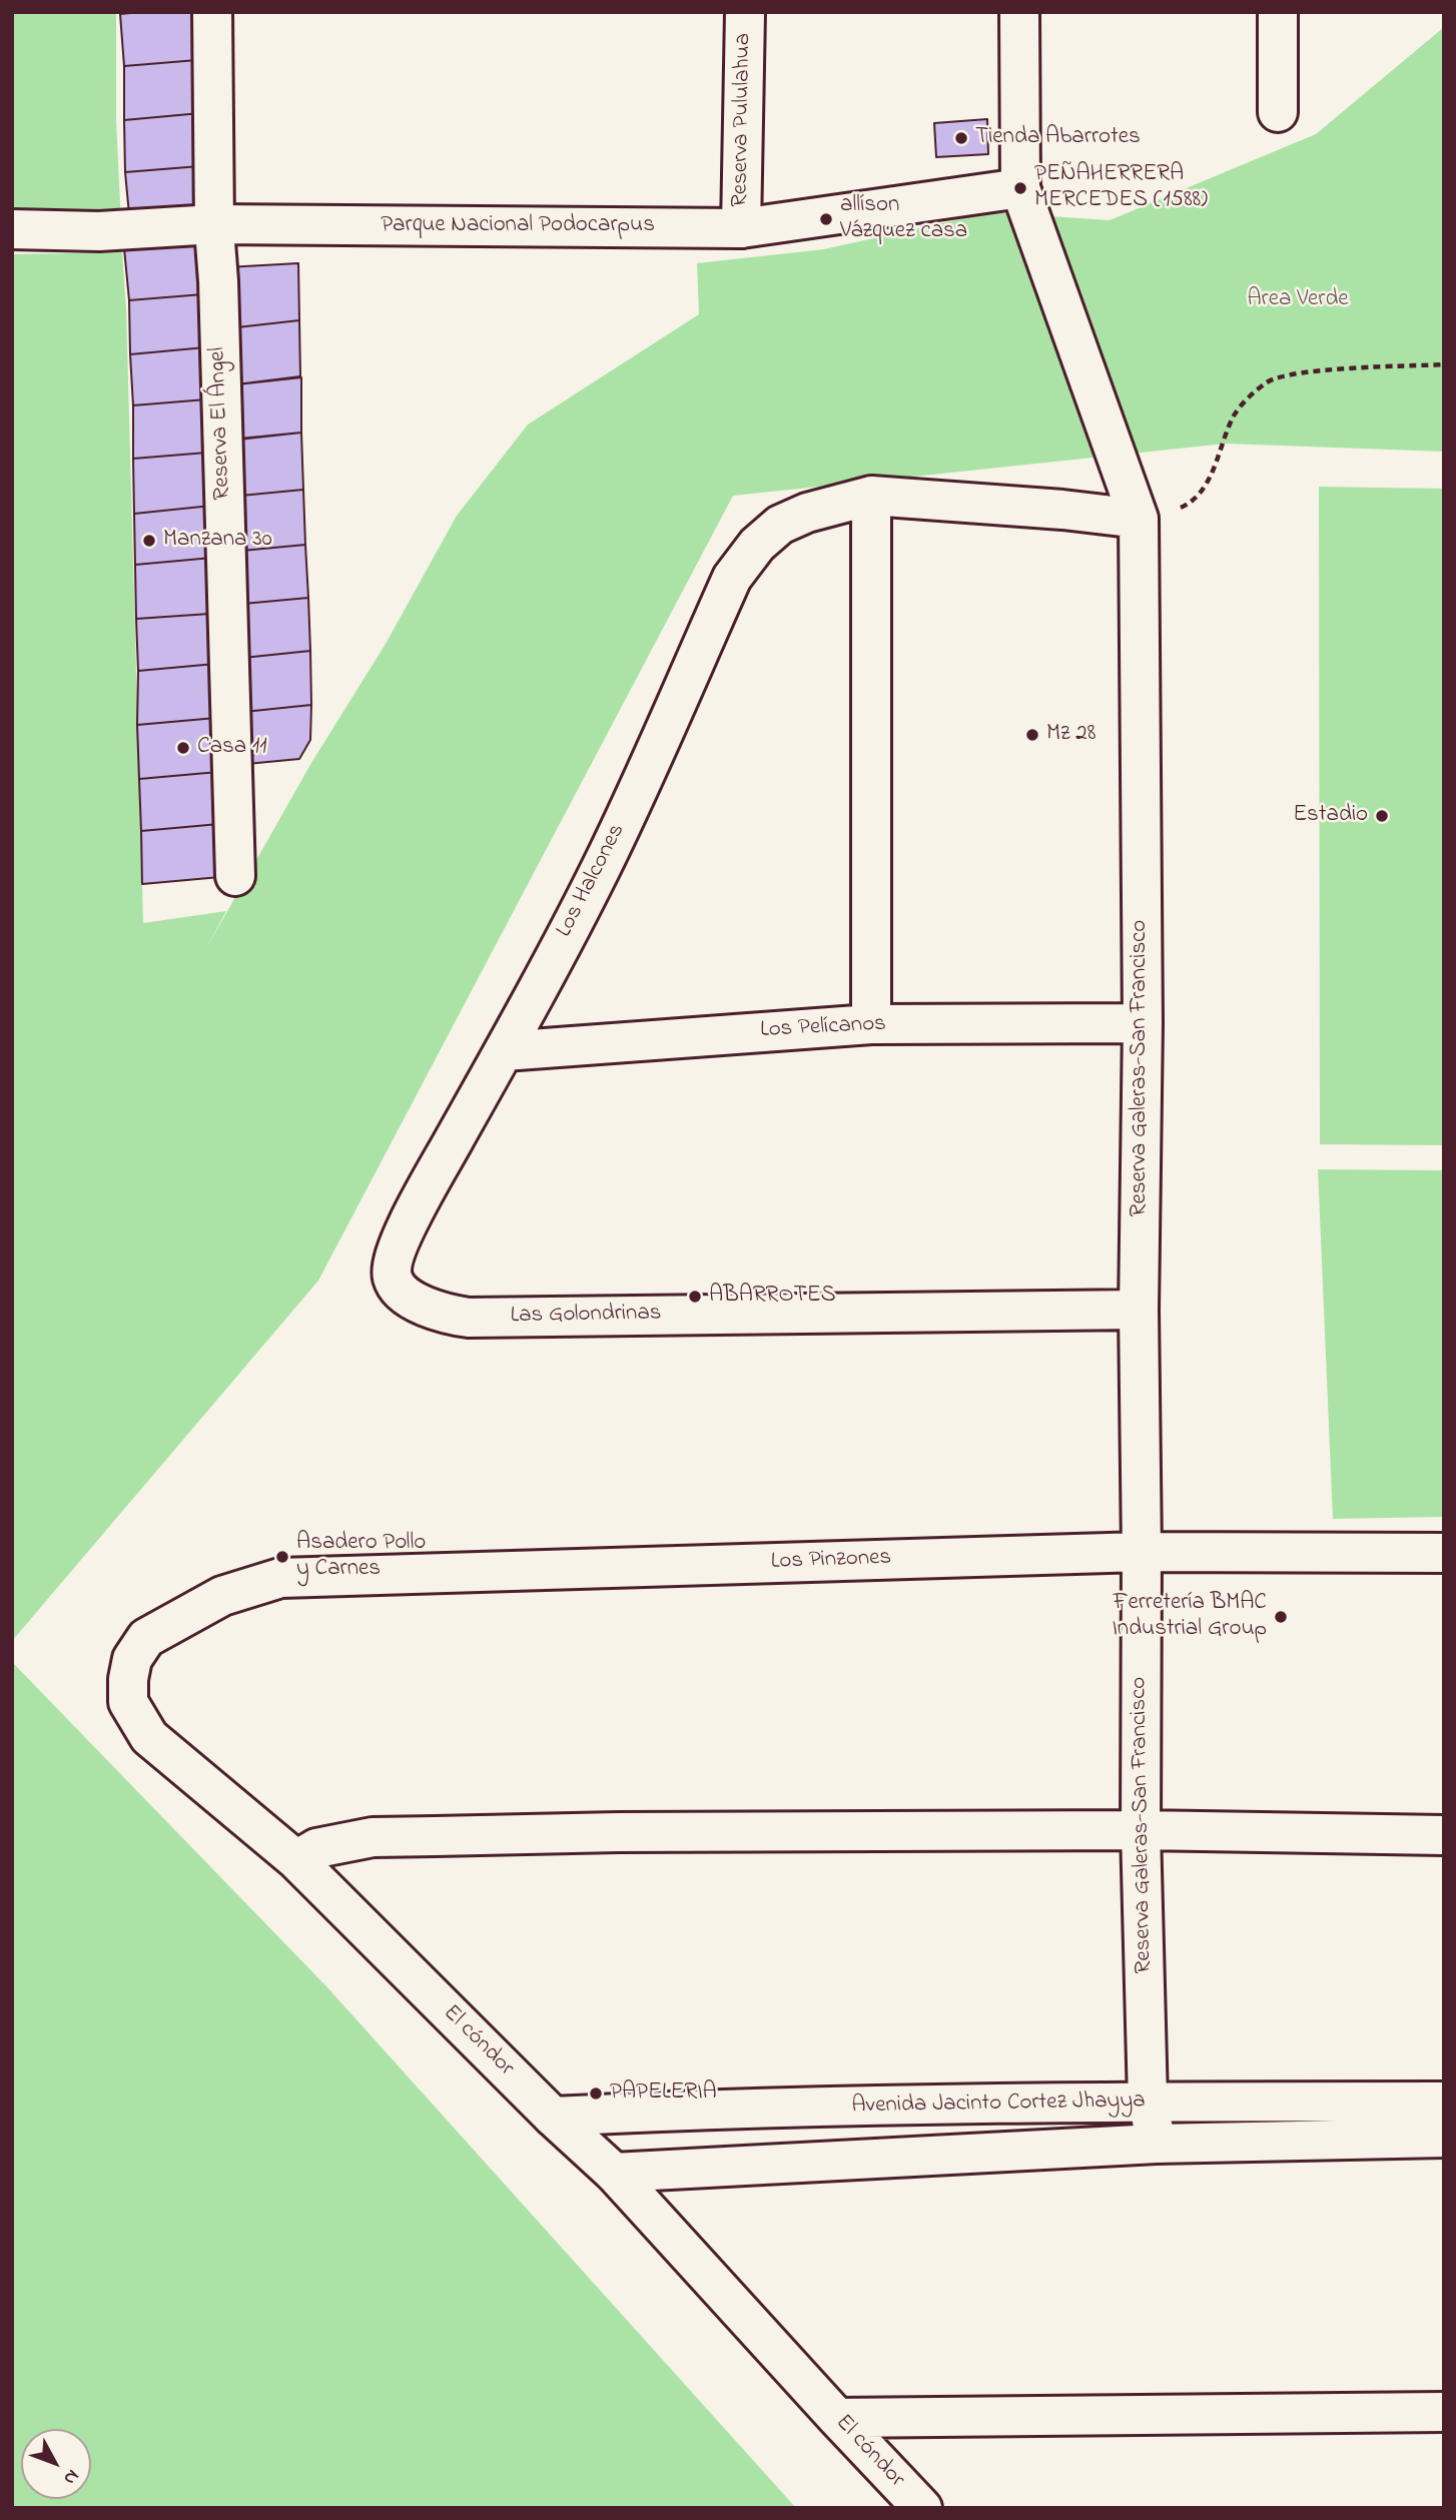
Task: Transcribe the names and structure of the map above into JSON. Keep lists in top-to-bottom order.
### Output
{
  "streets": {
    "street": [
      "Reserva Pululahua",
      "Parque Nacional Podocarpus",
      "Reserva El Ángel",
      "Los Halcones",
      "Los Pelícanos",
      "Reserva Galeras-San Francisco",
      "Las Golondrinas",
      "Los Pinzones",
      "El cóndor",
      "Avenida Jacinto Cortez Jhayya"
    ]
  },
  "crossings": [
    ["Reserva Pululahua", "Parque Nacional Podocarpus"],
    ["Parque Nacional Podocarpus", "Reserva El Ángel"],
    ["Parque Nacional Podocarpus", "Reserva Galeras-San Francisco"],
    ["Los Halcones", "Los Pelícanos"],
    ["Los Halcones", "Reserva Galeras-San Francisco"],
    ["Los Halcones", "Las Golondrinas"],
    ["Los Pelícanos", "Reserva Galeras-San Francisco"],
    ["Reserva Galeras-San Francisco", "Las Golondrinas"],
    ["Reserva Galeras-San Francisco", "Los Pinzones"],
    ["Reserva Galeras-San Francisco", "Avenida Jacinto Cortez Jhayya"],
    ["Los Pinzones", "El cóndor"],
    ["El cóndor", "Avenida Jacinto Cortez Jhayya"]
  ],
  "parks": ["Area Verde"],
  "places": [
    "Tienda Abarrotes",
    "PEÑAHERRERA MERCEDES (1588)",
    "allíson Vázquez casa",
    "Manzana 30",
    "Mz 28",
    "Casa 11",
    "Estadio",
    "ABARROTES",
    "Asadero Pollo y Carnes",
    "Ferretería BMAC Industrial Group",
    "PAPELERIA"
  ],
  "north": "bottom right"
}
